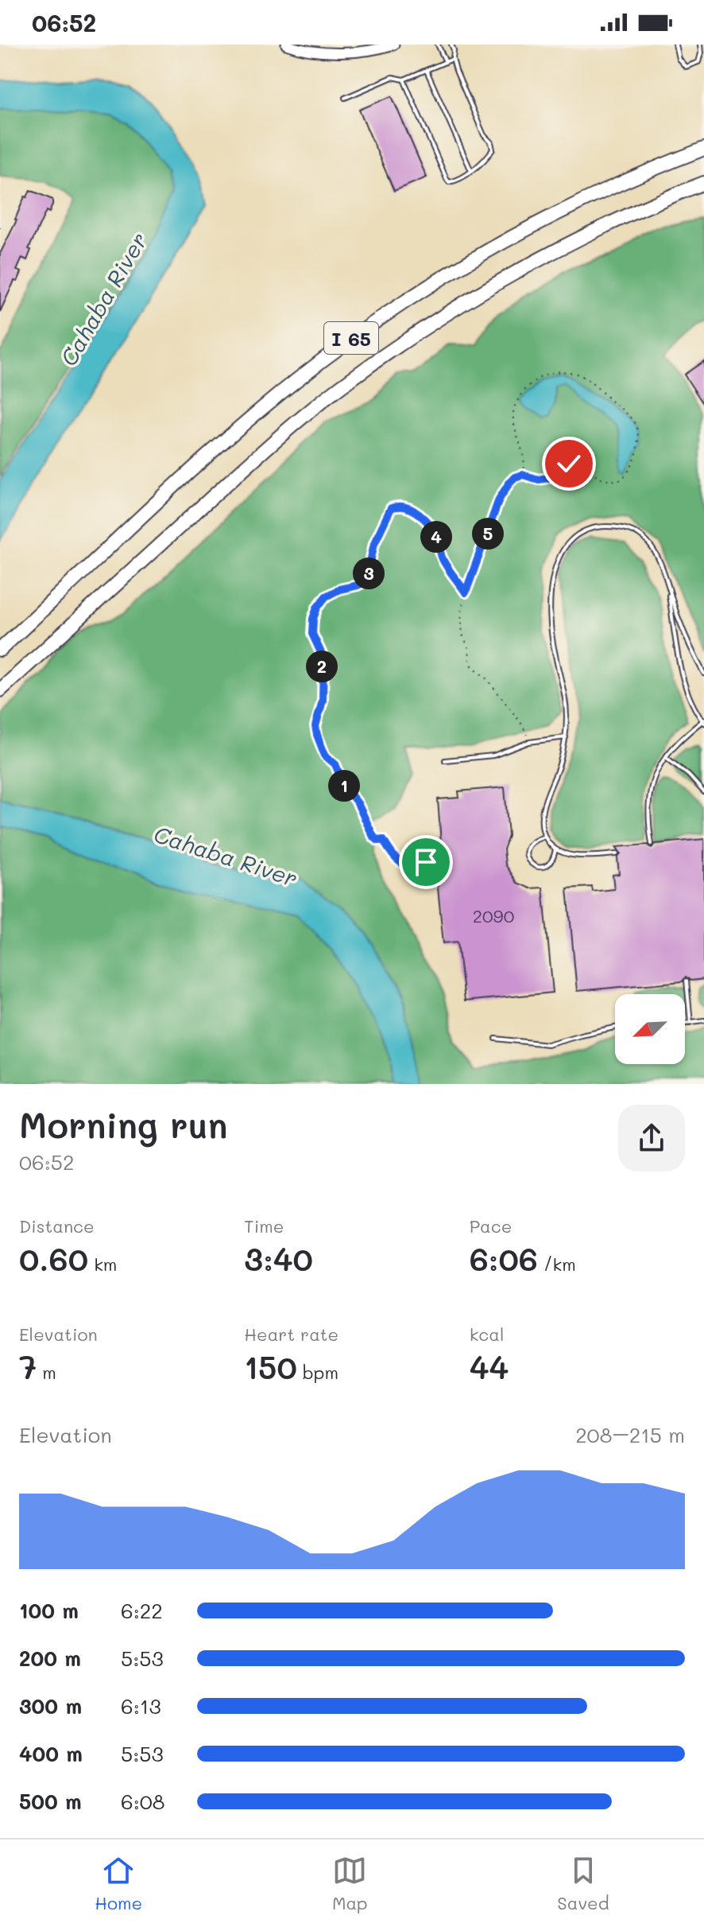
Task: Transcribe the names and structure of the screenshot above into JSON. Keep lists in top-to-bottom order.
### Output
{
  "streets": {
    "highway": ["I 65"]
  },
  "water": ["Cahaba River"],
  "house_numbers": ["2090"],
  "north": "bottom left",
  "page": {
    "status": "06:52",
    "pins": [
      "5",
      "4",
      "3",
      "2",
      "1"
    ],
    "heading": ["Morning run", "06:52"],
    "stats": [
      ["Distance", "0.60 km"],
      ["Time", "3:40"],
      ["Pace", "6:06 /km"],
      ["Elevation", "7 m"],
      ["Heart rate", "150 bpm"],
      ["kcal", "44"]
    ],
    "chart": ["Elevation", "208–215 m"],
    "list": [
      {
        "name": "100 m",
        "note": "6:22"
      },
      {
        "name": "200 m",
        "note": "5:53"
      },
      {
        "name": "300 m",
        "note": "6:13"
      },
      {
        "name": "400 m",
        "note": "5:53"
      },
      {
        "name": "500 m",
        "note": "6:08"
      }
    ],
    "tabs": ["Home", "Map", "Saved"]
  }
}
